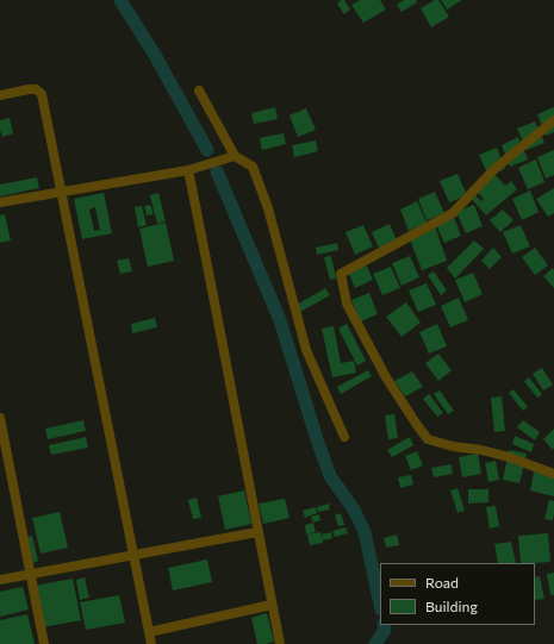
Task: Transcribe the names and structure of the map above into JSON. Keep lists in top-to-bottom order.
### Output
{
  "legend": ["Road", "Building"]
}
